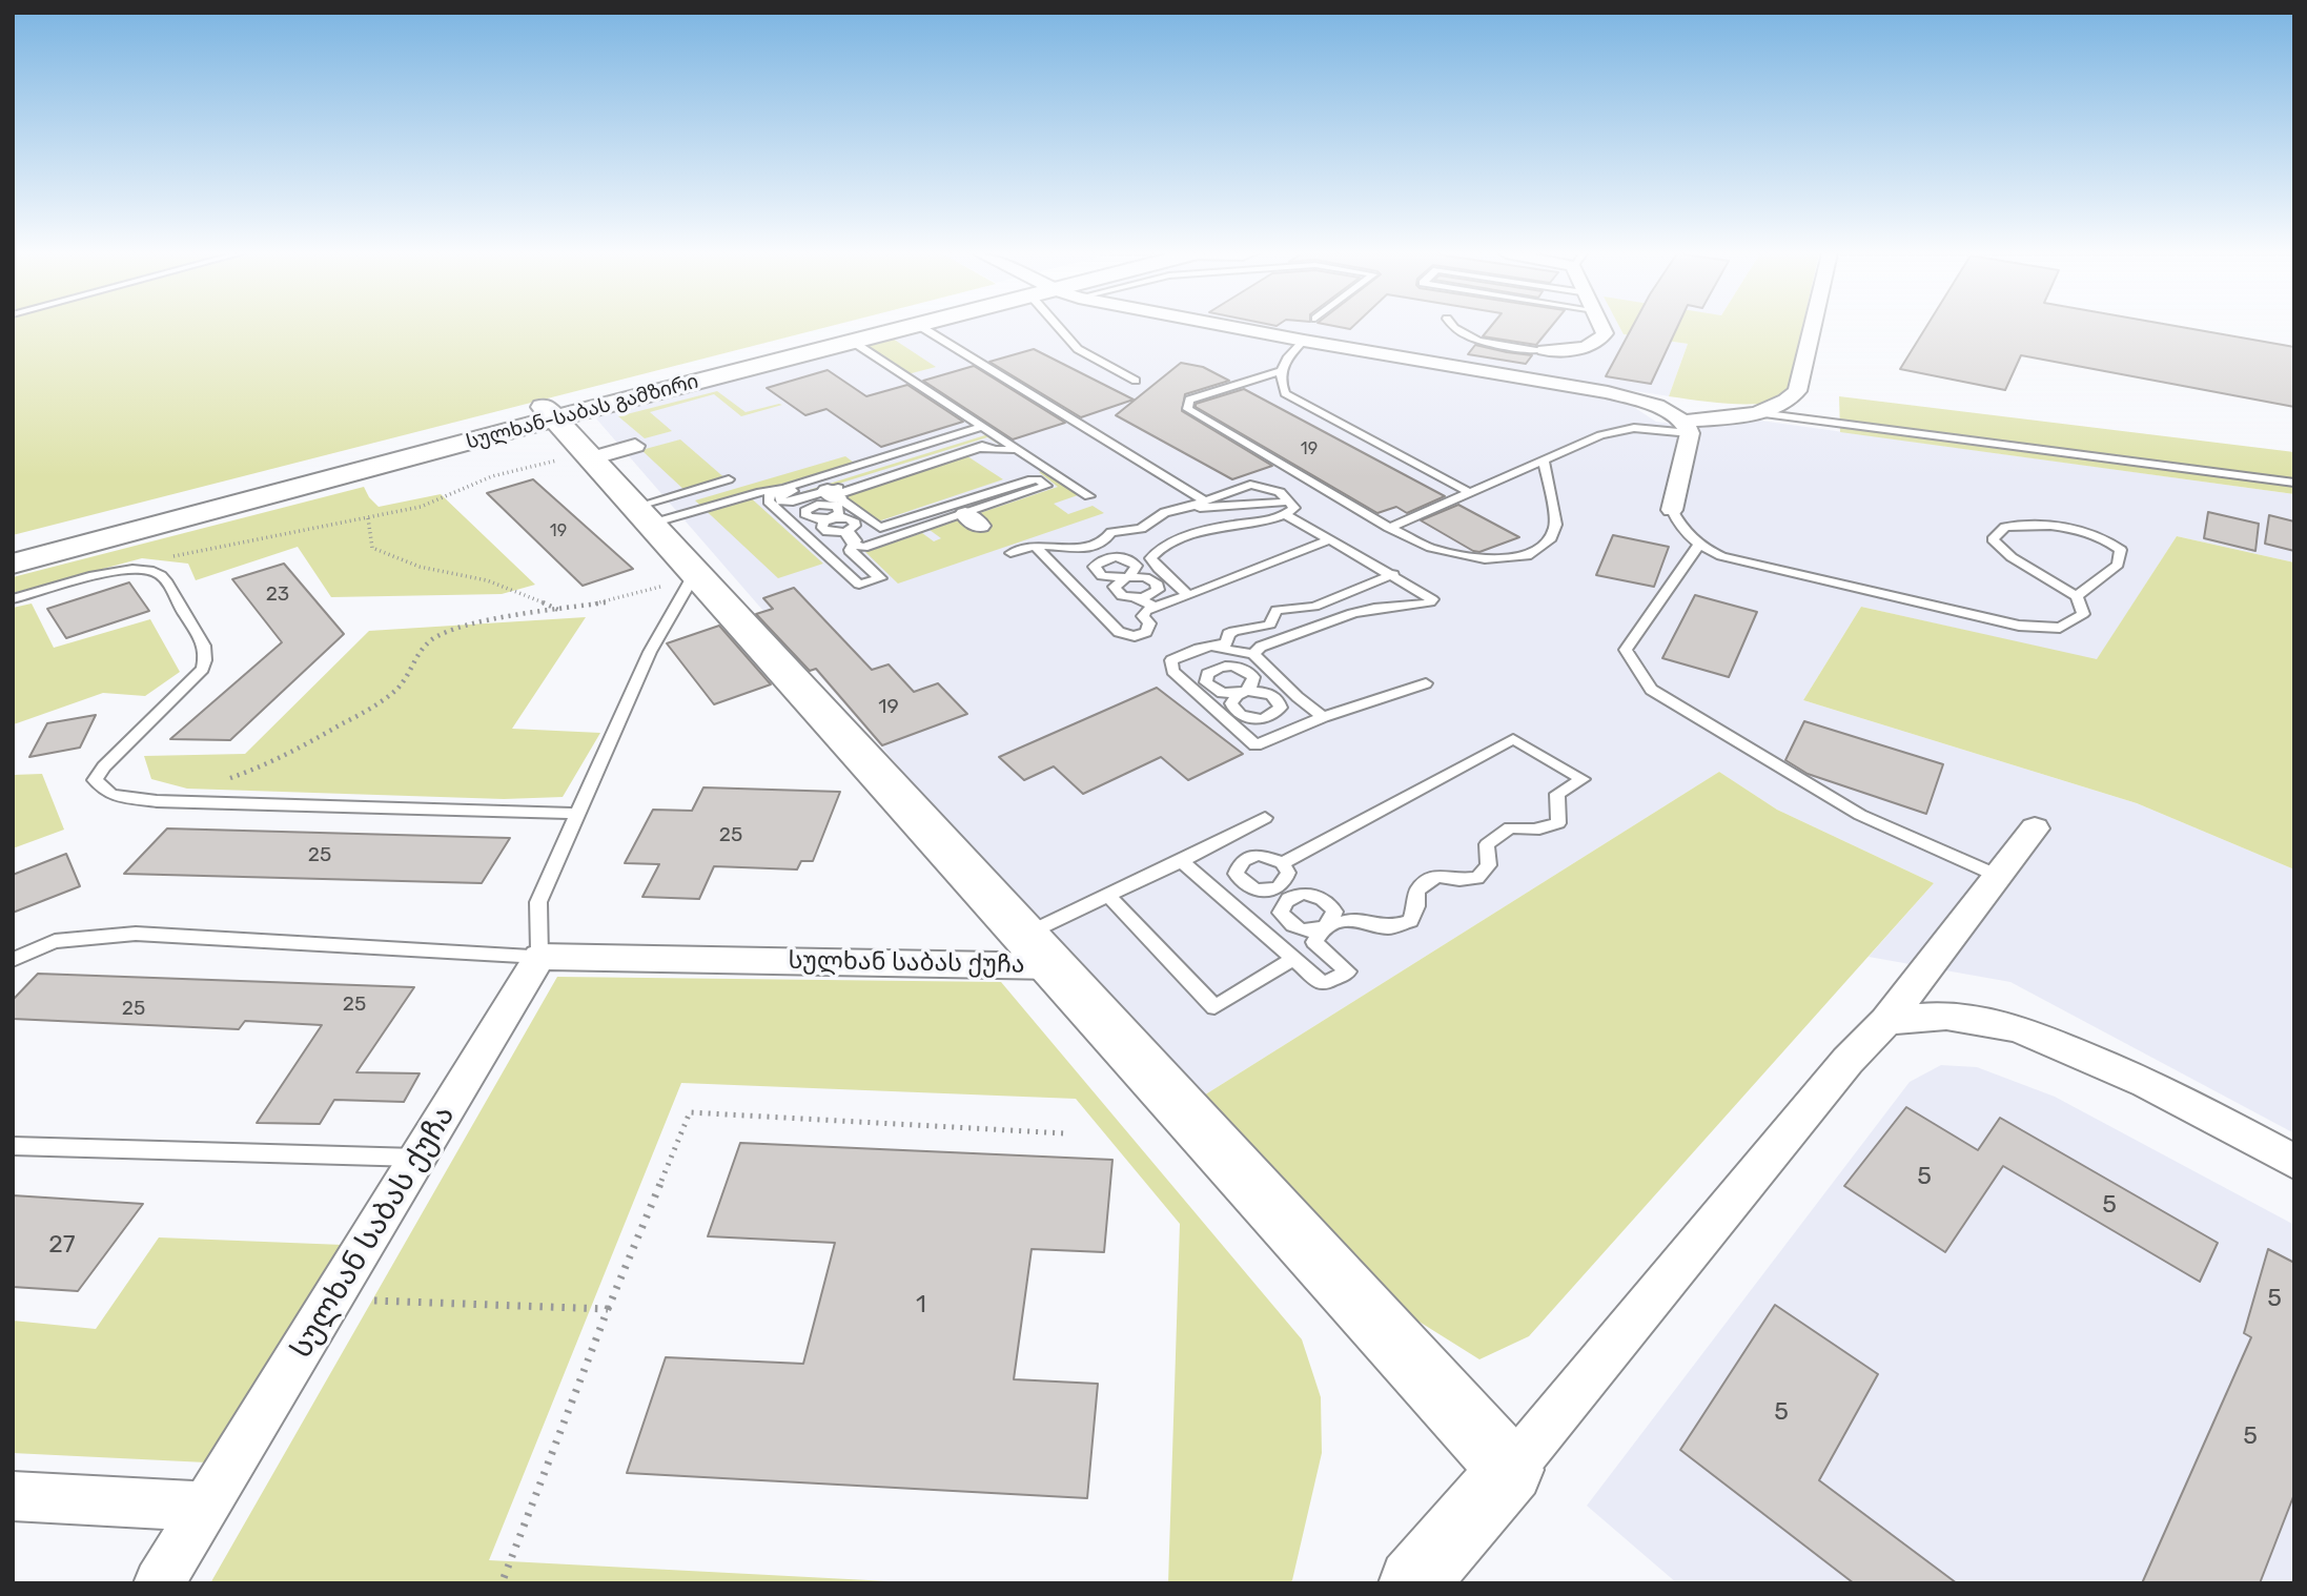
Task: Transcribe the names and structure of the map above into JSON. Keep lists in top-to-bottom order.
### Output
{
  "streets": {
    "main road": ["სულხან-საბას გამზირი"],
    "street": ["სულხან საბას ქუჩა"]
  },
  "house_numbers": [
    "19",
    "19",
    "23",
    "19",
    "25",
    "25",
    "25",
    "25",
    "5",
    "5",
    "27",
    "5",
    "1",
    "5",
    "5"
  ]
}
